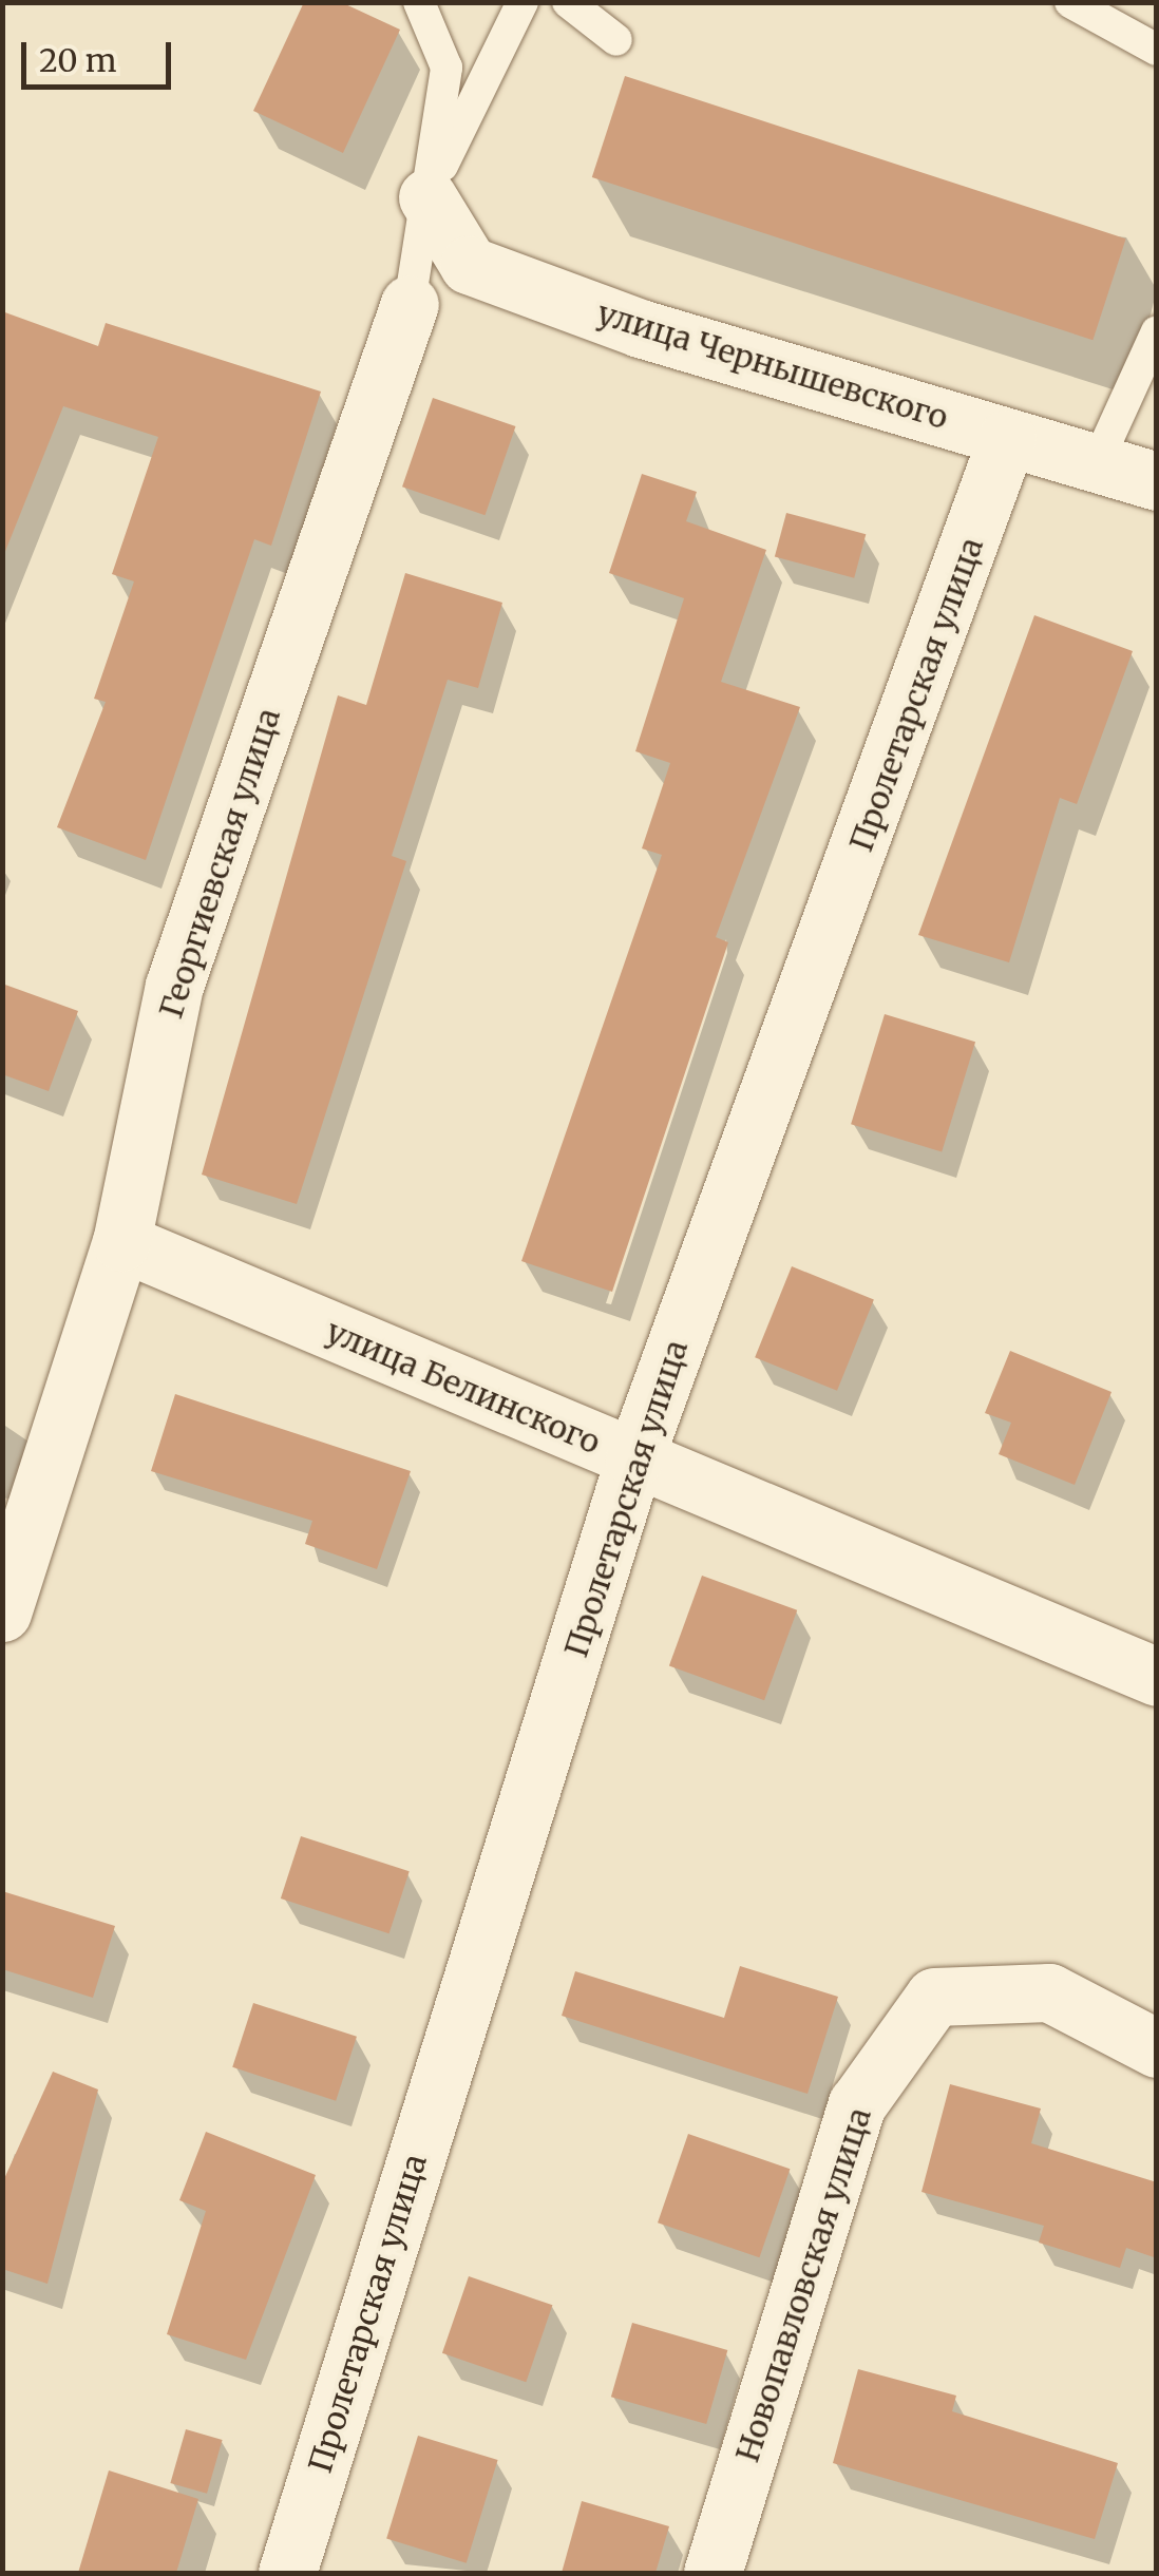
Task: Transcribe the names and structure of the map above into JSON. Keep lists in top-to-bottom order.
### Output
{
  "streets": {
    "street": [
      "улица Чернышевского",
      "Пролетарская улица",
      "Георгиевская улица",
      "улица Белинского",
      "Новопавловская улица"
    ]
  },
  "crossings": [
    ["улица Чернышевского", "Пролетарская улица"],
    ["Пролетарская улица", "улица Белинского"],
    ["Георгиевская улица", "улица Белинского"]
  ],
  "scale_bar": "20 m"
}
